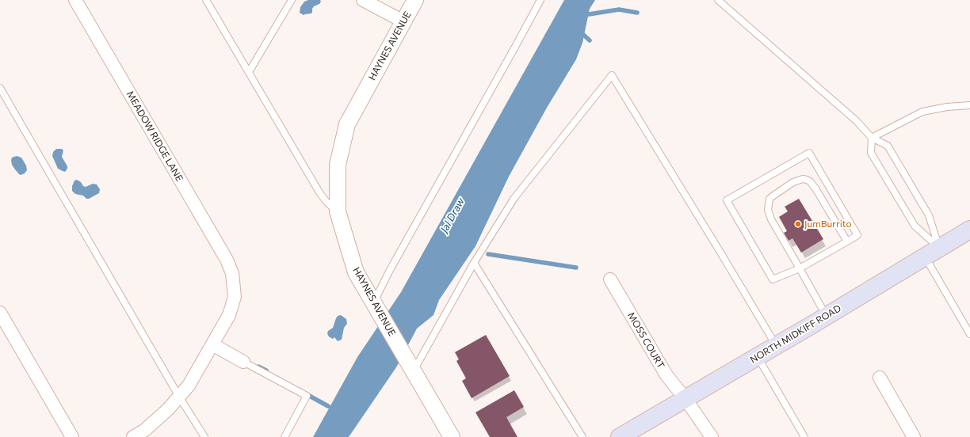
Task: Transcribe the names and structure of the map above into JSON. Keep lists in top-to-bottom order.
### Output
{
  "streets": {
    "main road": ["NORTH MIDKIFF ROAD"],
    "street": ["HAYNES AVENUE", "MEADOW RIDGE LANE", "MOSS COURT"]
  },
  "crossings": [
    ["NORTH MIDKIFF ROAD", "MOSS COURT"]
  ],
  "water": ["Jal Draw"],
  "places": ["JumBurrito"]
}
